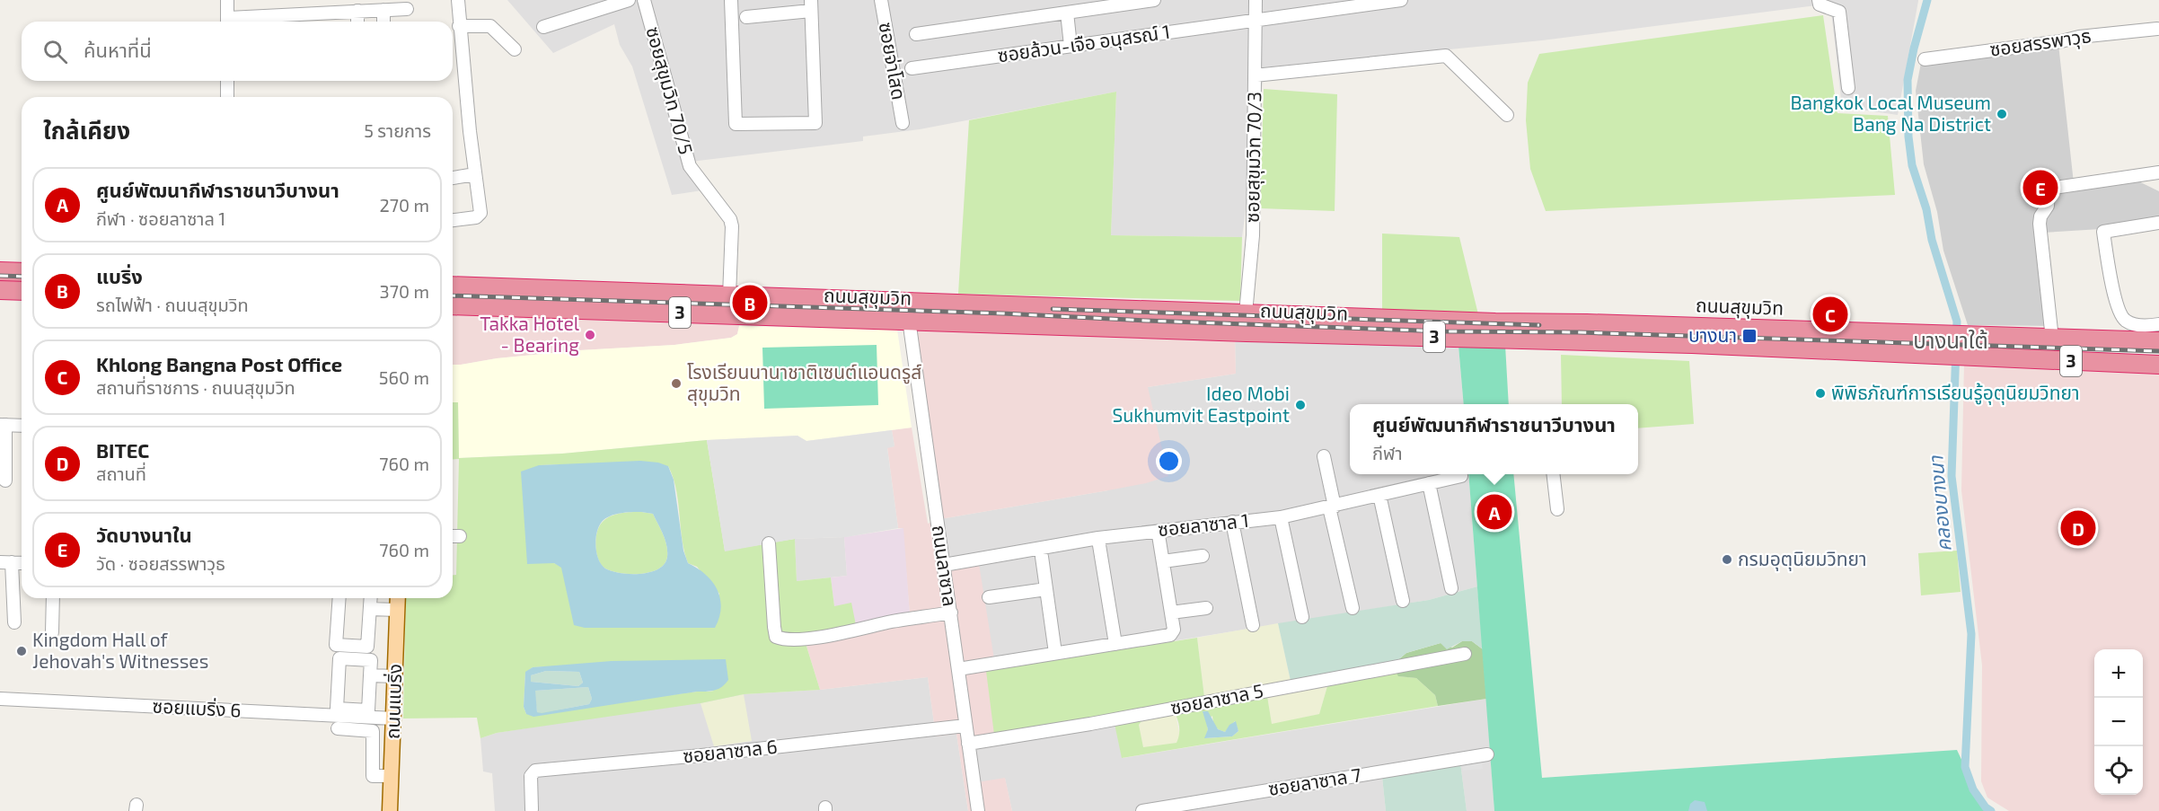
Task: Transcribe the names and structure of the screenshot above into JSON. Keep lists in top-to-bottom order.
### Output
{
  "streets": {
    "highway": ["ถนนสุขุมวิท", "3"],
    "main road": ["ถนนแบริ่ง"],
    "street": [
      "ซอยสรรพาวุธ",
      "ซอยล้วน-เจือ อนุสรณ์ 1",
      "ซอยจ่าโสด",
      "ซอยสุขุมวิท 70/5",
      "ซอยสุขุมวิท 70/3",
      "ซอยลาซาล 1",
      "ถนนลาซาล",
      "ซอยลาซาล 5",
      "ซอยแบริ่ง 6",
      "ซอยลาซาล 6",
      "ซอยลาซาล 7"
    ]
  },
  "crossings": [
    ["ซอยล้วน-เจือ อนุสรณ์ 1", "ซอยสุขุมวิท 70/3"],
    ["ซอยสุขุมวิท 70/5", "ถนนสุขุมวิท"],
    ["ซอยสุขุมวิท 70/3", "ถนนสุขุมวิท"],
    ["ถนนสุขุมวิท", "ถนนลาซาล"],
    ["ซอยลาซาล 1", "ถนนลาซาล"],
    ["ถนนลาซาล", "ซอยลาซาล 5"],
    ["ถนนลาซาล", "ซอยลาซาล 6"],
    ["ถนนแบริ่ง", "ซอยแบริ่ง 6"]
  ],
  "districts": ["บางนาใต้"],
  "water": ["คลองบางนา"],
  "places": {
    "other": [
      "Bangkok Local Museum Bang Na District",
      "Takka Hotel - Bearing",
      "โรงเรียนนานาชาติเซนต์แอนดรูส์ สุขุมวิท",
      "พิพิธภัณฑ์การเรียนรู้อุตุนิยมวิทยา",
      "Ideo Mobi Sukhumvit Eastpoint",
      "กรมอุตุนิยมวิทยา",
      "Kingdom Hall of Jehovah's Witnesses"
    ],
    "transit": ["บางนา"]
  },
  "page": {
    "search": "ค้นหาที่นี่",
    "heading": ["ใกล้เคียง", "5 รายการ"],
    "list": [
      {
        "mark": "A",
        "name": "ศูนย์พัฒนากีฬาราชนาวีบางนา",
        "note": "กีฬา · ซอยลาซาล 1",
        "value": "270 m"
      },
      {
        "mark": "B",
        "name": "แบริ่ง",
        "note": "รถไฟฟ้า · ถนนสุขุมวิท",
        "value": "370 m"
      },
      {
        "mark": "C",
        "name": "Khlong Bangna Post Office",
        "note": "สถานที่ราชการ · ถนนสุขุมวิท",
        "value": "560 m"
      },
      {
        "mark": "D",
        "name": "BITEC",
        "note": "สถานที่",
        "value": "760 m"
      },
      {
        "mark": "E",
        "name": "วัดบางนาใน",
        "note": "วัด · ซอยสรรพาวุธ",
        "value": "760 m"
      }
    ],
    "pins": [
      "E",
      "B",
      "C",
      "A",
      "D"
    ],
    "popup": ["ศูนย์พัฒนากีฬาราชนาวีบางนา", "กีฬา"],
    "map_buttons": ["+", "−"]
  }
}
